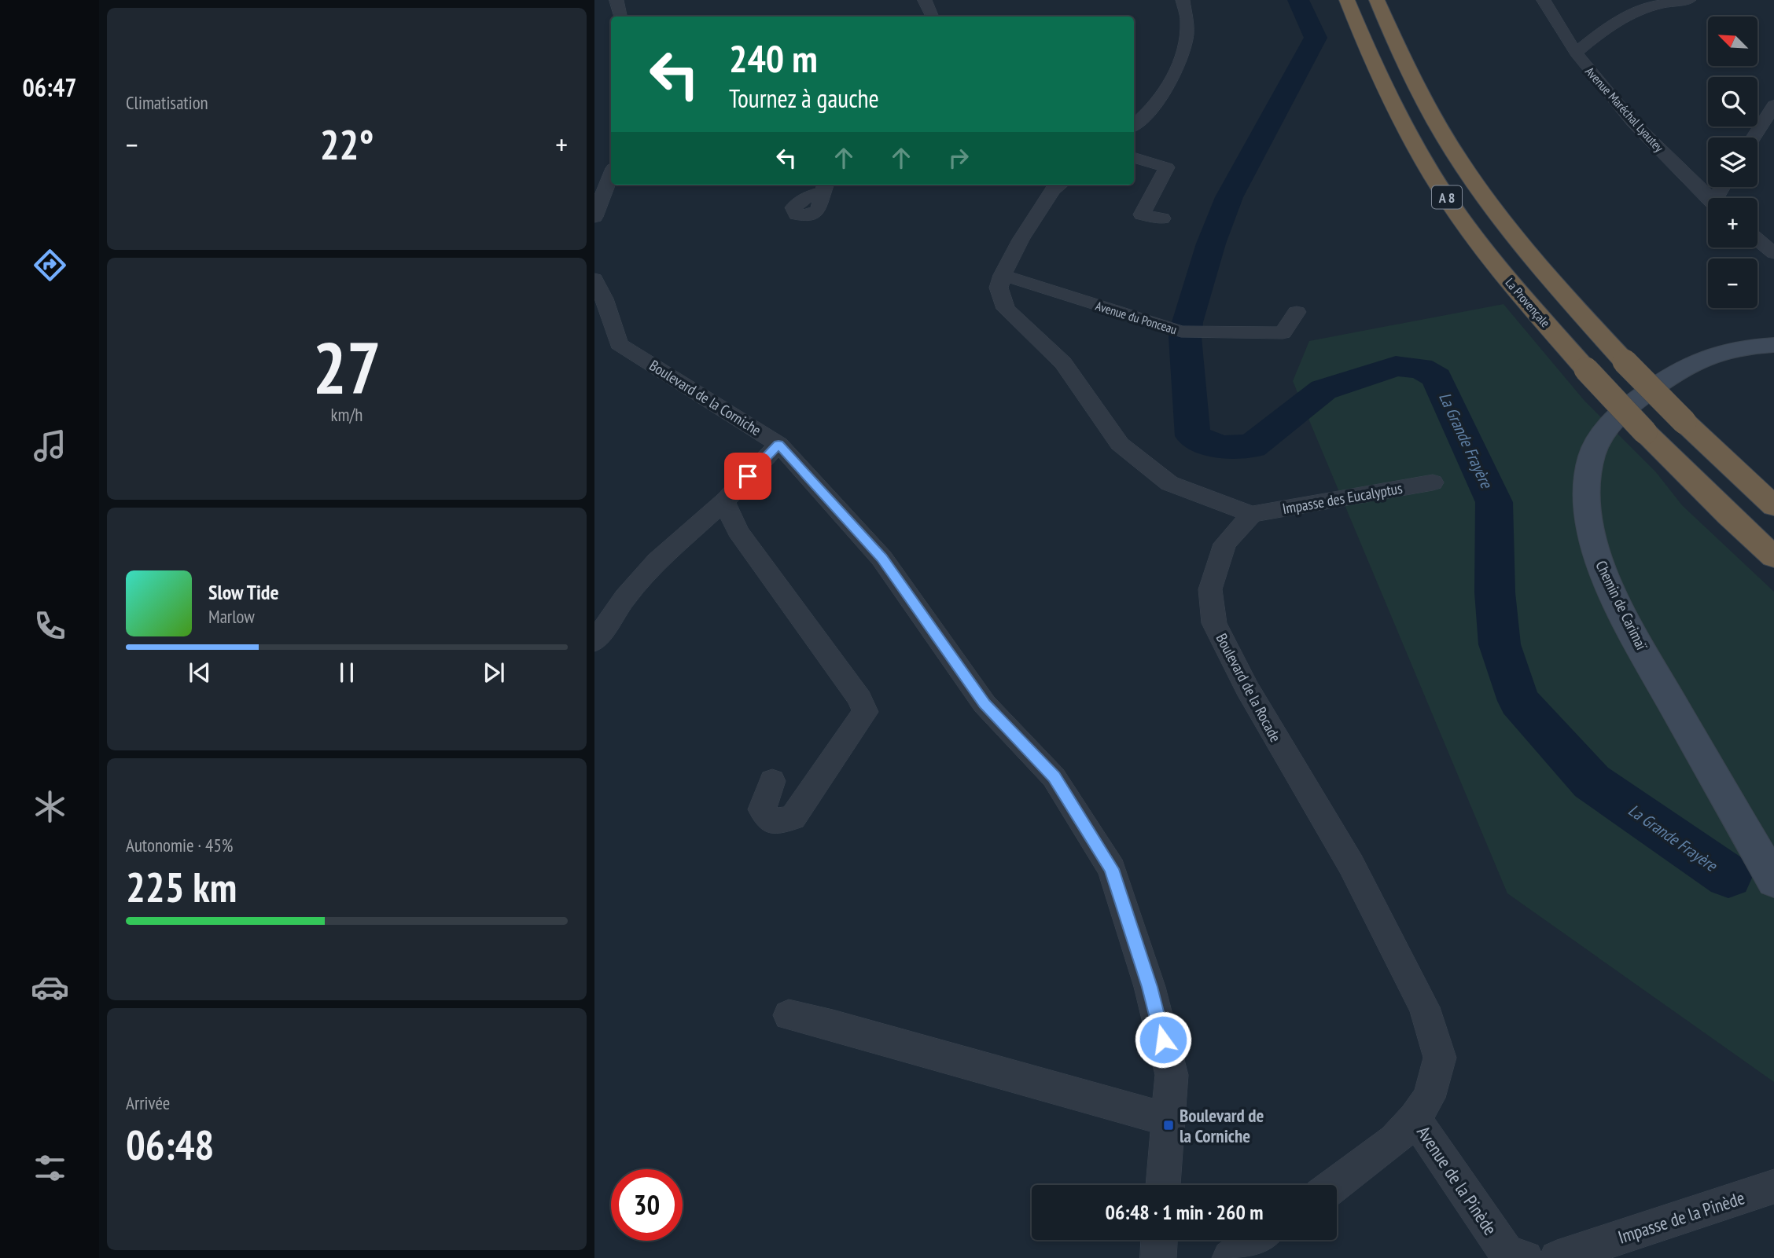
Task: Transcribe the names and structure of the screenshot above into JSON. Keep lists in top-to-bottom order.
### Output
{
  "streets": {
    "highway": ["A 8", "La Provençale"],
    "street": [
      "Avenue Maréchal Lyautey",
      "Avenue du Ponceau",
      "Boulevard de la Corniche",
      "Impasse des Eucalyptus",
      "Chemin de Carimaï",
      "Boulevard de la Rocade",
      "Avenue de la Pinède",
      "Impasse de la Pinède"
    ]
  },
  "crossings": [
    ["Impasse des Eucalyptus", "Boulevard de la Rocade"],
    ["Boulevard de la Rocade", "Avenue de la Pinède"]
  ],
  "water": ["La Grande Frayère"],
  "places": {
    "transit": ["Boulevard de la Corniche"]
  },
  "north": "top left",
  "page": {
    "tabs": "06:47",
    "tile": [
      "Climatisation",
      ["27", "km/h"],
      ["Autonomie · 45%", "225 km"],
      ["Arrivée", "06:48"]
    ],
    "map_buttons": ["+", "−"],
    "turn": ["240 m", "Tournez à gauche"],
    "heat": ["−", "22°", "+"],
    "song": ["Slow Tide", "Marlow"],
    "limit": "30",
    "trip": "06:48 · 1 min · 260 m"
  }
}
